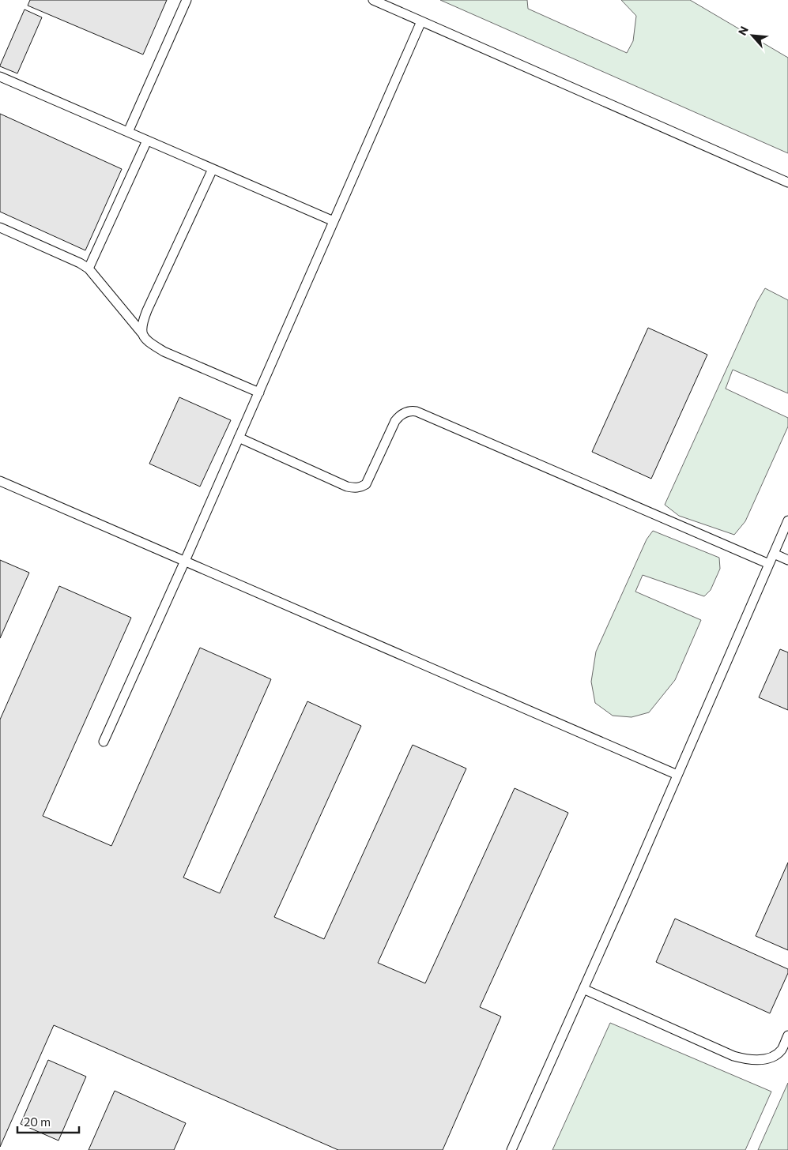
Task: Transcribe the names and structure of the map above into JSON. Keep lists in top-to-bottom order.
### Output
{
  "scale_bar": "20 m",
  "north": "top left"
}
